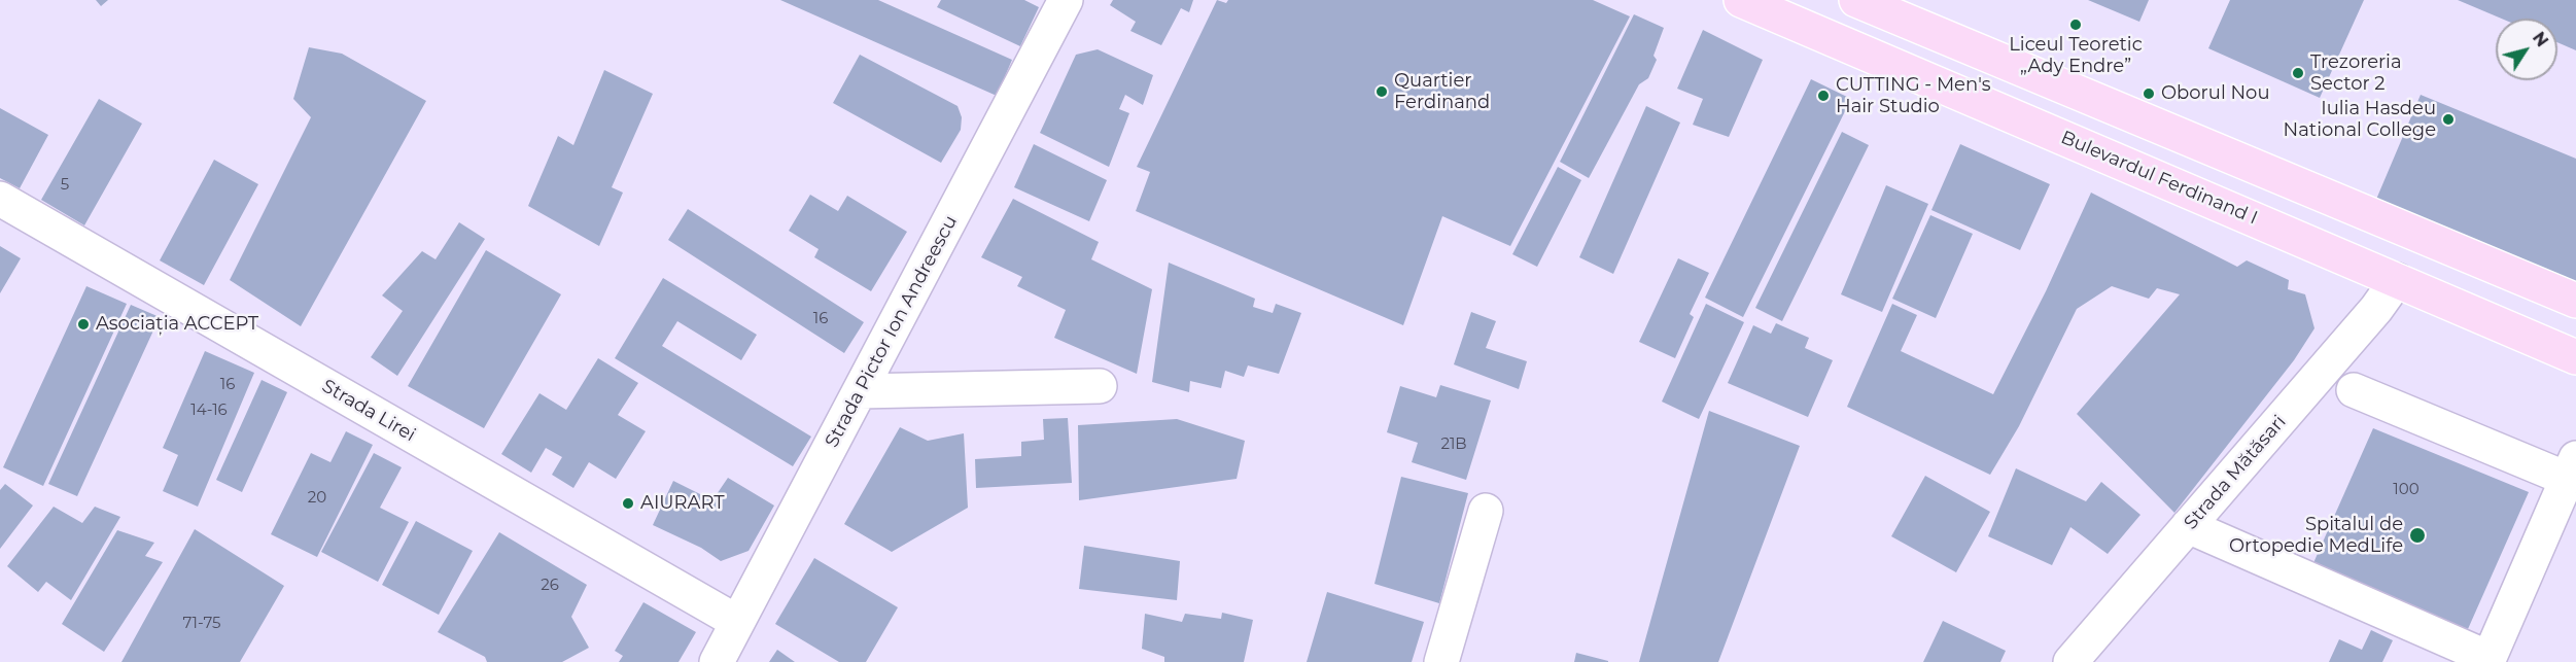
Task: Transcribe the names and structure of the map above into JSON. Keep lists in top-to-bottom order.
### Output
{
  "streets": {
    "main road": ["Bulevardul Ferdinand I"],
    "street": ["Strada Pictor Ion Andreescu", "Strada Lirei", "Strada Mătăsari"]
  },
  "crossings": [
    ["Bulevardul Ferdinand I", "Strada Mătăsari"],
    ["Strada Pictor Ion Andreescu", "Strada Lirei"]
  ],
  "places": [
    "Liceul Teoretic „Ady Endre”",
    "Trezoreria Sector 2",
    "Quartier Ferdinand",
    "Oborul Nou",
    "CUTTING - Men's Hair Studio",
    "Iulia Hasdeu National College",
    "Asociația ACCEPT",
    "AIURART",
    "Spitalul de Ortopedie MedLife"
  ],
  "house_numbers": [
    "5",
    "16",
    "16",
    "14-16",
    "21B",
    "100",
    "20",
    "26",
    "71-75"
  ],
  "north": "top right"
}
